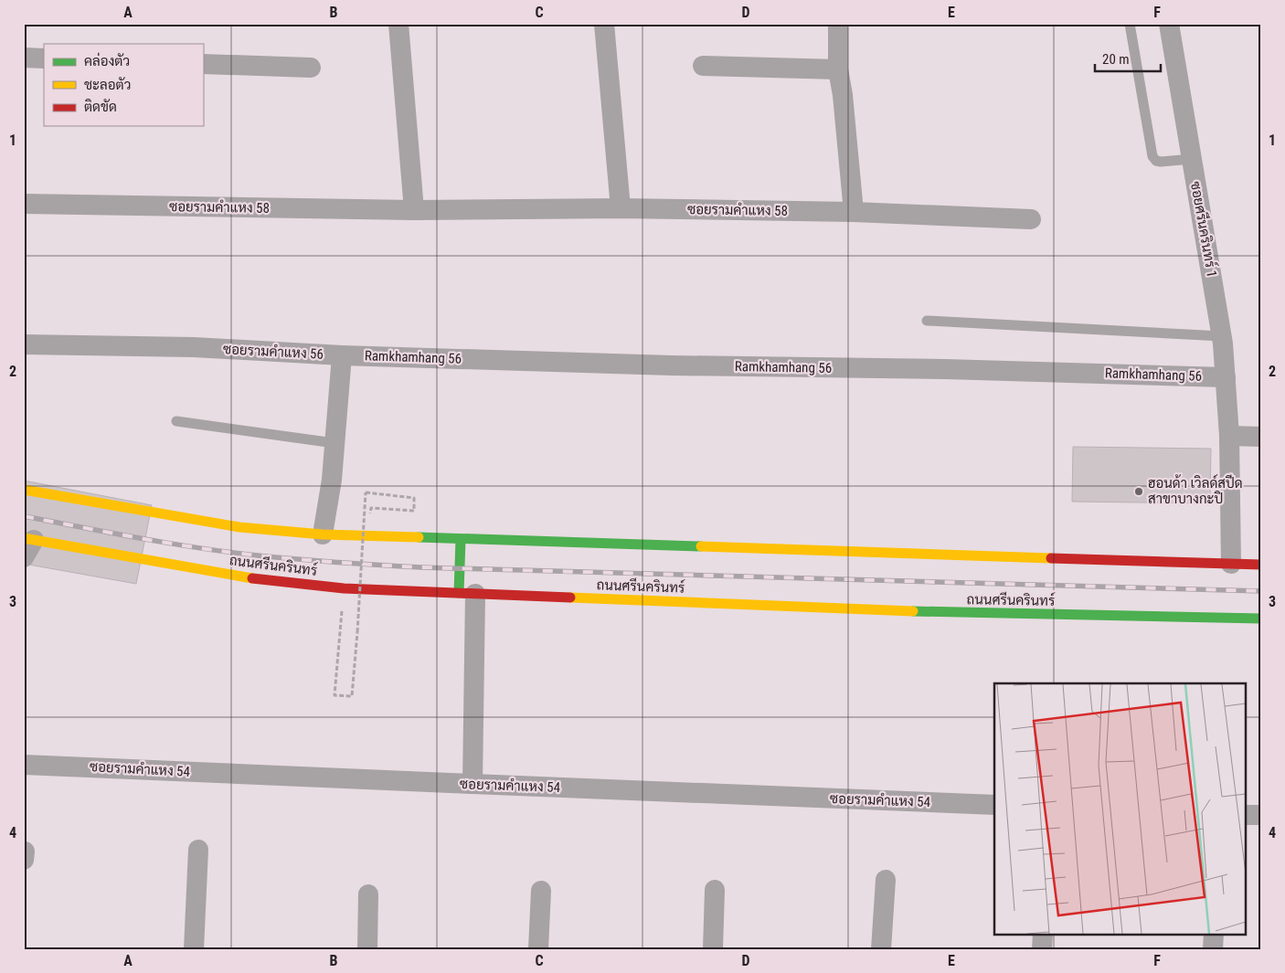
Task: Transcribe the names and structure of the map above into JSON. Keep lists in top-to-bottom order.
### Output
{
  "streets": {
    "main road": ["ถนนศรีนครินทร์"],
    "street": [
      "ซอยรามคำแหง 58",
      "ซอยศรีนครินทร์ 1",
      "ซอยรามคำแหง 56",
      "Ramkhamhang 56",
      "ซอยรามคำแหง 54"
    ]
  },
  "crossings": [
    ["ซอยศรีนครินทร์ 1", "Ramkhamhang 56"],
    ["ซอยรามคำแหง 56", "Ramkhamhang 56"]
  ],
  "places": ["ฮอนด้า เวิลด์สปีด สาขาบางกะปิ"],
  "legend": ["คล่องตัว", "ชะลอตัว", "ติดขัด"],
  "scale_bar": "20 m",
  "grid": {
    "columns": [
      "A",
      "B",
      "C",
      "D",
      "E",
      "F"
    ],
    "rows": [
      "1",
      "2",
      "3",
      "4"
    ]
  }
}
